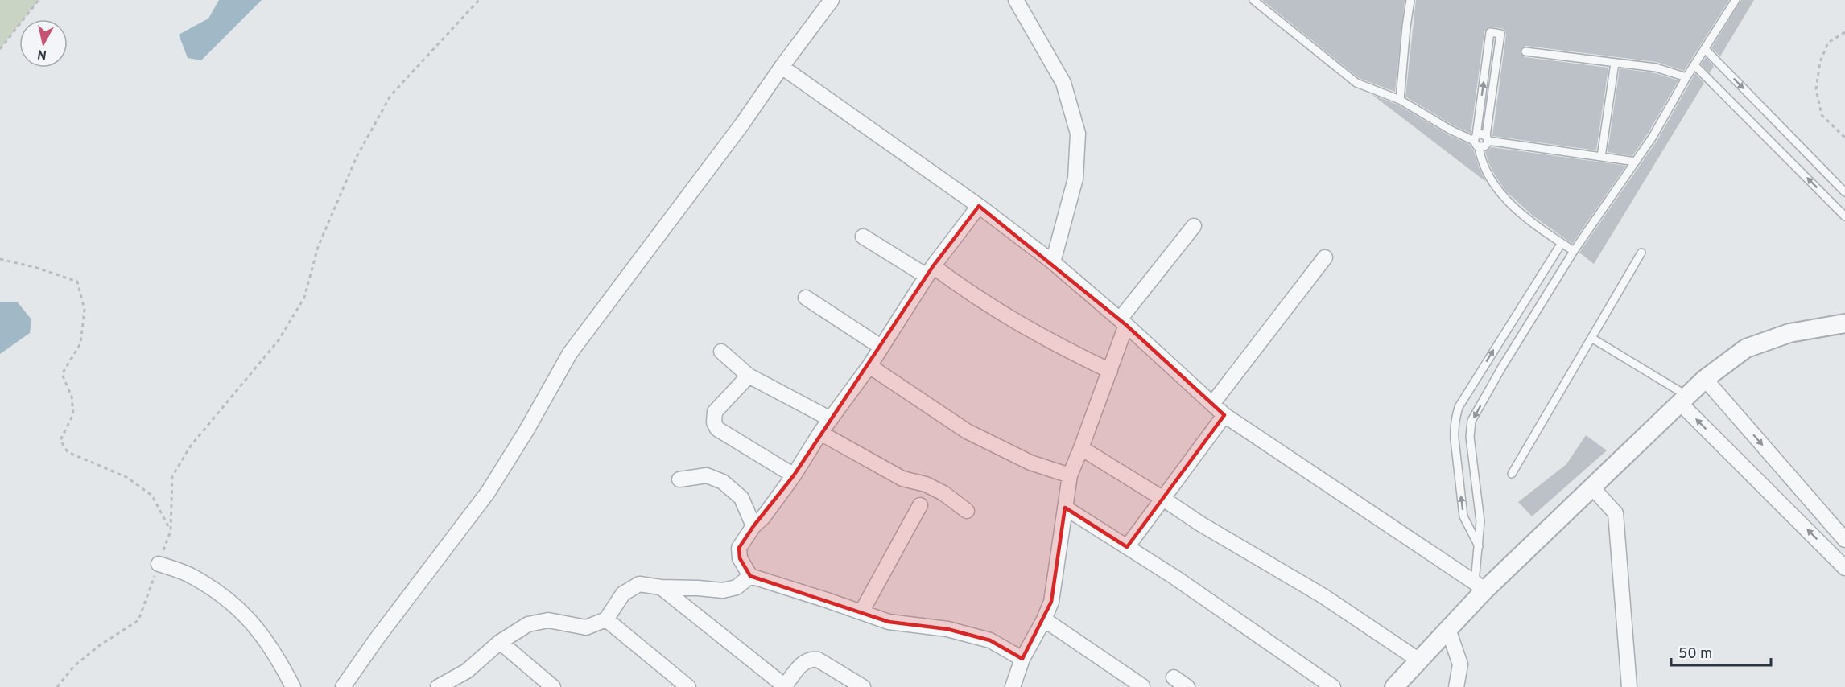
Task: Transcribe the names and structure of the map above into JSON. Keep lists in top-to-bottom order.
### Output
{
  "scale_bar": "50 m",
  "north": "bottom"
}
